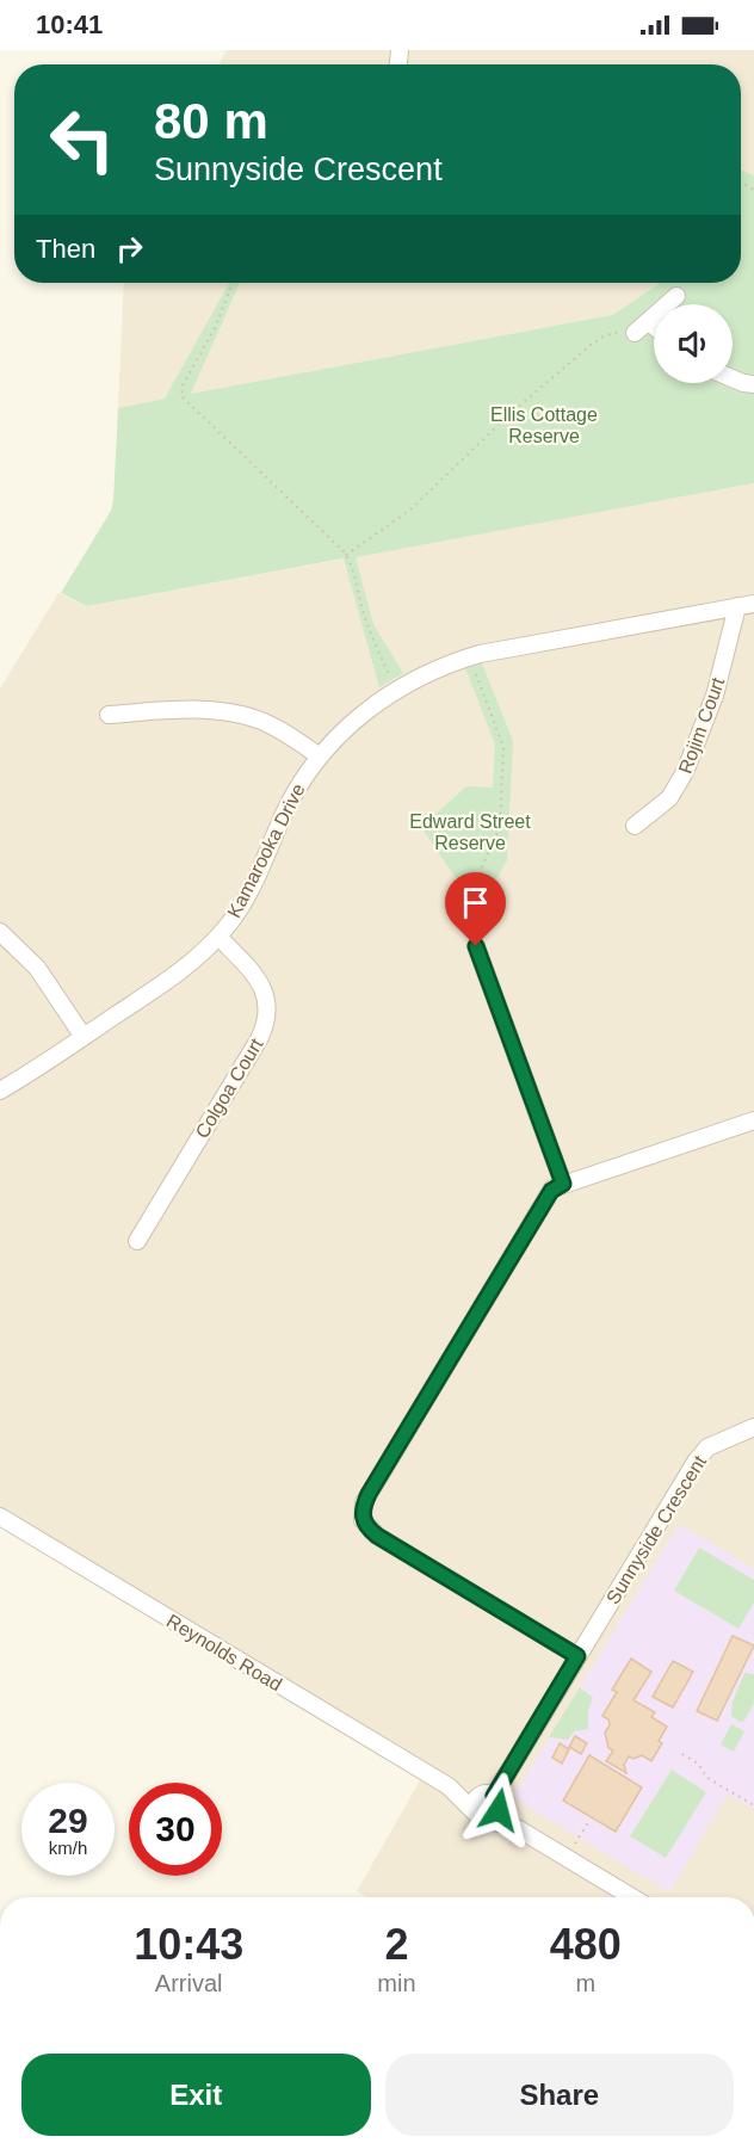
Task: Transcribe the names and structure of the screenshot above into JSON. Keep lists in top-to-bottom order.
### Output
{
  "streets": {
    "street": [
      "Rojim Court",
      "Kamarooka Drive",
      "Colgoa Court",
      "Sunnyside Crescent",
      "Reynolds Road"
    ]
  },
  "crossings": [
    ["Rojim Court", "Kamarooka Drive"],
    ["Kamarooka Drive", "Colgoa Court"]
  ],
  "parks": ["Ellis Cottage Reserve", "Edward Street Reserve"],
  "page": {
    "status": "10:41",
    "turn": ["80 m", "Sunnyside Crescent"],
    "then": "Then",
    "speed": "29 km/h",
    "limit": "30",
    "eta": [
      "10:43",
      "Arrival",
      "2",
      "min",
      "480",
      "m"
    ],
    "buttons": ["Exit", "Share"]
  }
}
